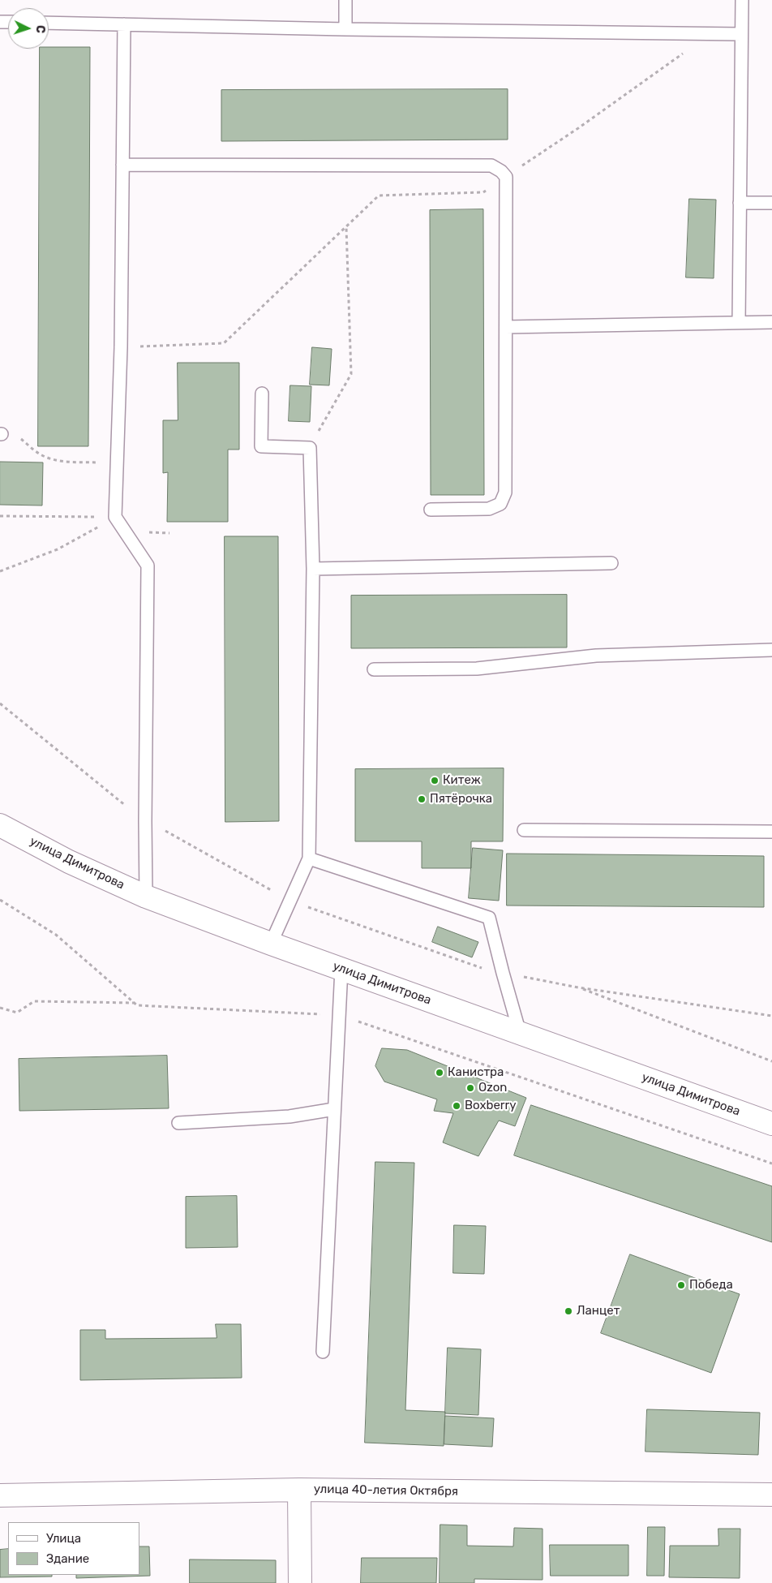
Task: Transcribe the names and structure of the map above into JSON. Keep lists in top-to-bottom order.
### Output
{
  "streets": {
    "street": ["улица Димитрова", "улица 40-летия Октября"]
  },
  "places": [
    "Китеж",
    "Пятёрочка",
    "Канистра",
    "Ozon",
    "Boxberry",
    "Победа",
    "Ланцет"
  ],
  "legend": ["Улица", "Здание"],
  "north": "right"
}
